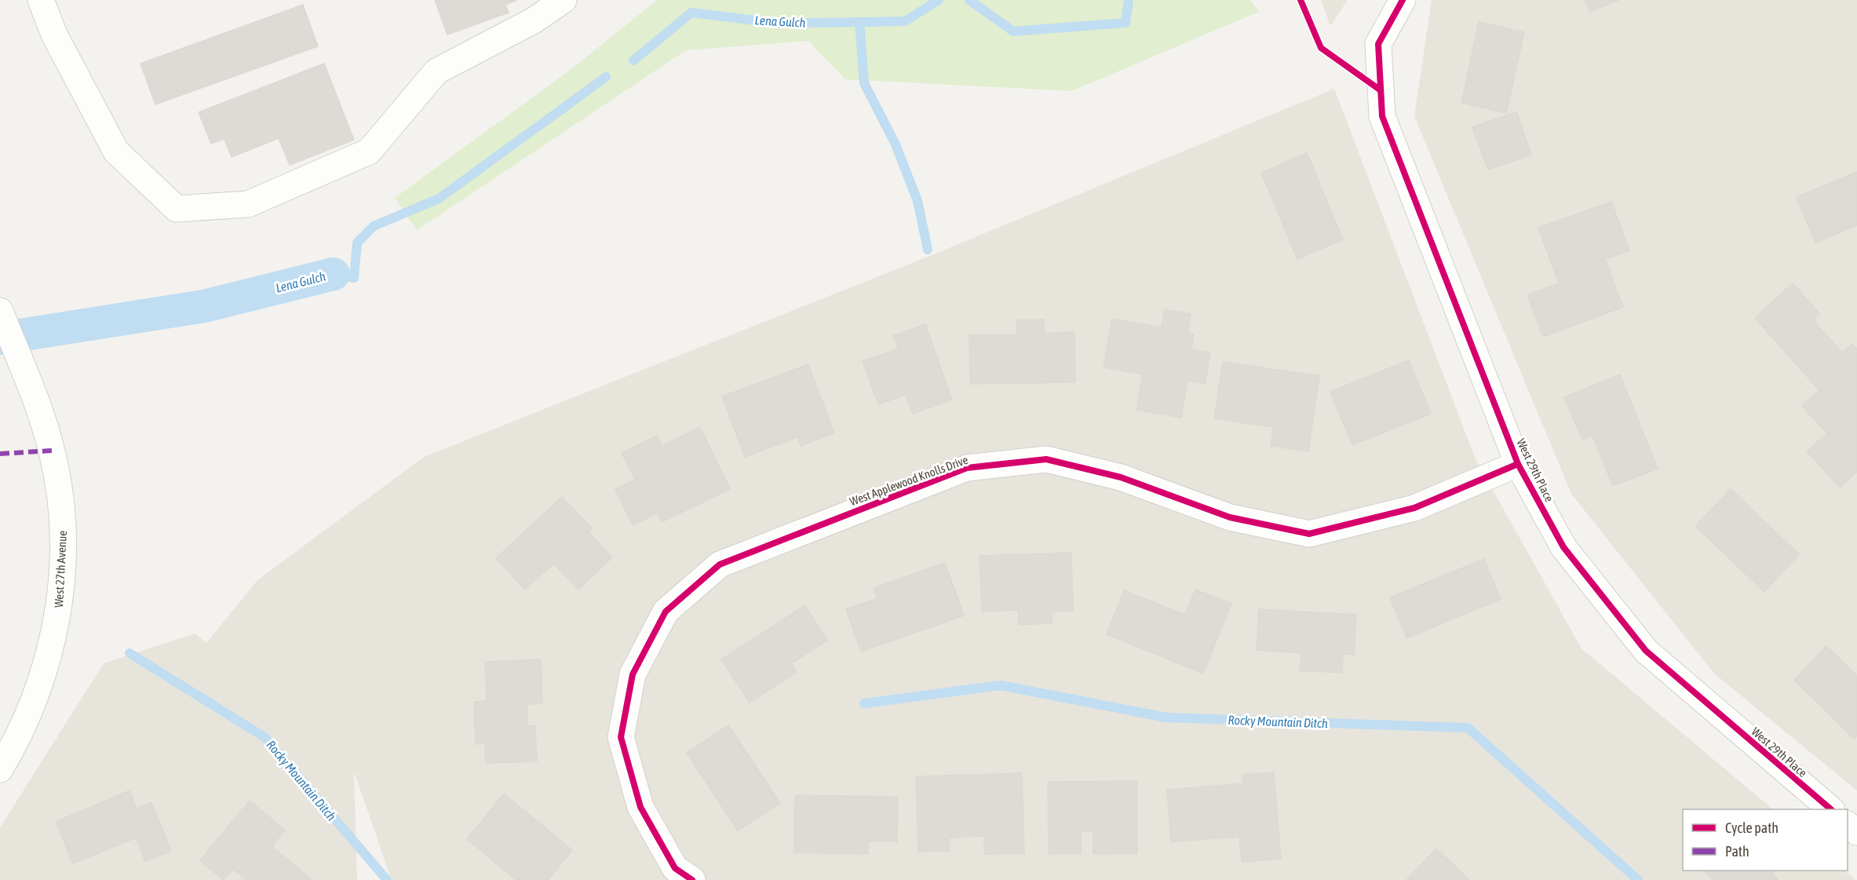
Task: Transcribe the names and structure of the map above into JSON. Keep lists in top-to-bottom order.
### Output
{
  "streets": {
    "street": ["West 29th Place", "West Applewood Knolls Drive", "West 27th Avenue"]
  },
  "crossings": [
    ["West 29th Place", "West Applewood Knolls Drive"]
  ],
  "water": ["Lena Gulch", "Rocky Mountain Ditch"],
  "legend": ["Cycle path", "Path"]
}
